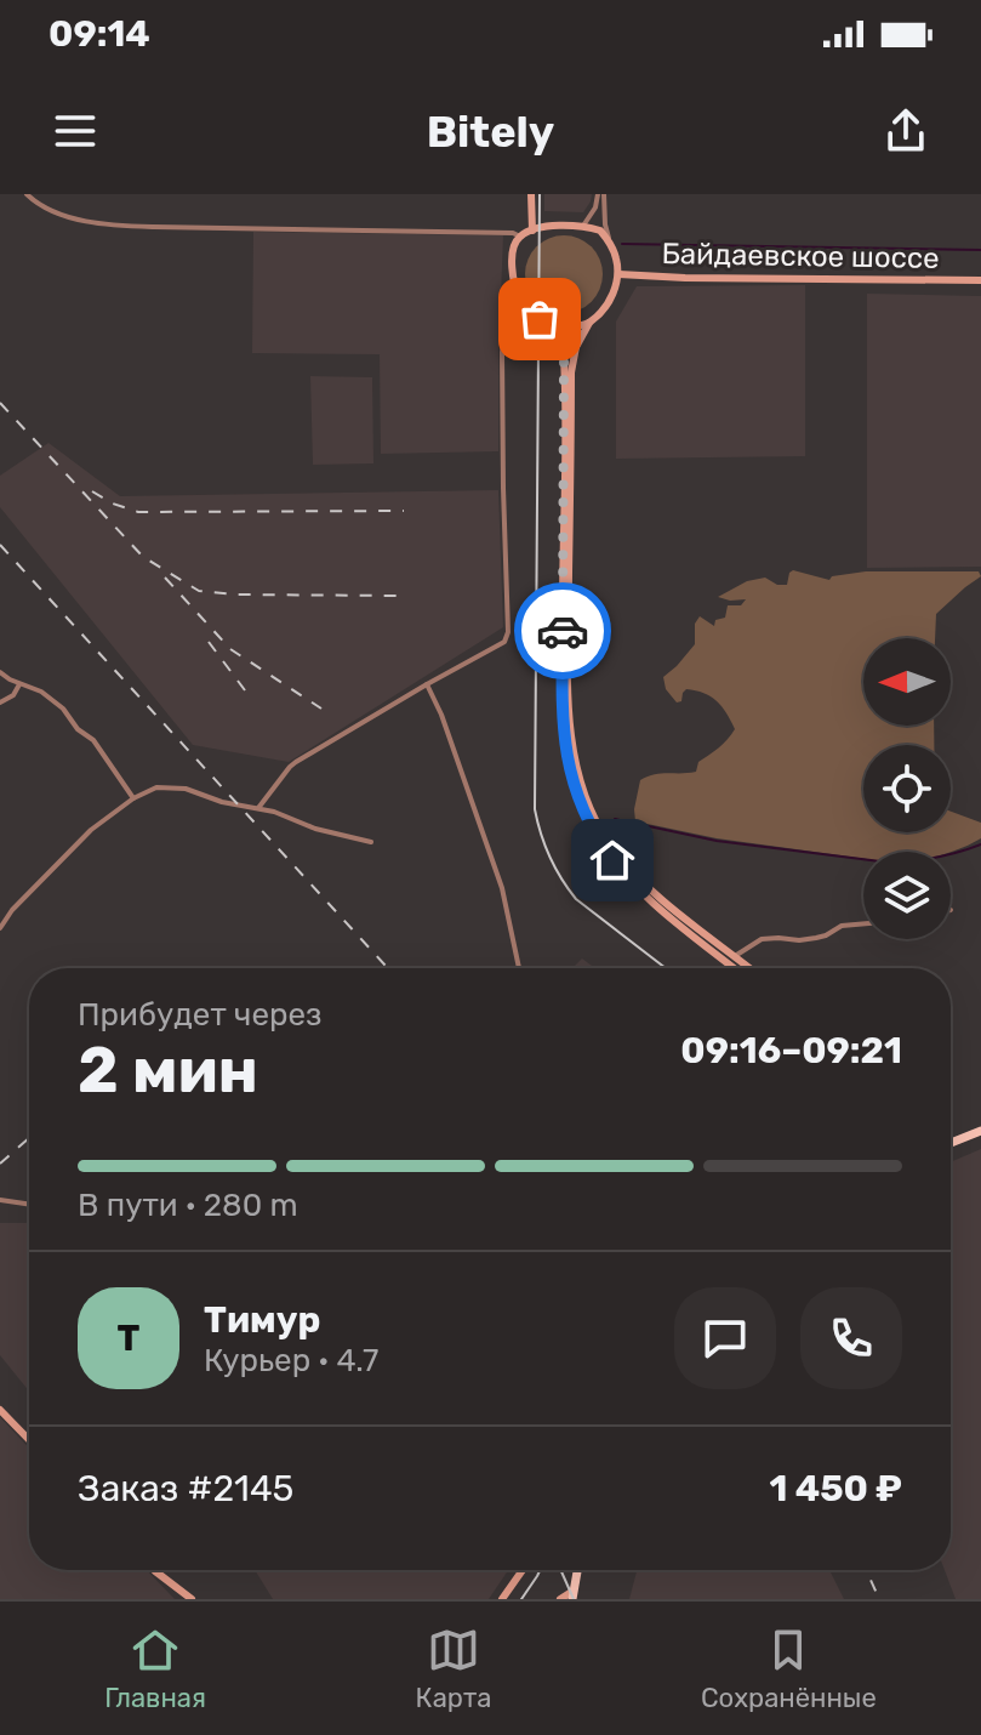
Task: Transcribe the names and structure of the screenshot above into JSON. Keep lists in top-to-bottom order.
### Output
{
  "streets": {
    "main road": ["Байдаевское шоссе"]
  },
  "north": "left",
  "page": {
    "status": "09:14",
    "header": "Bitely",
    "heading": ["2 мин", "Прибудет через", "09:16–09:21"],
    "panel": [
      "Тимур",
      "Курьер · 4.7",
      "Заказ #2145",
      "1 450 ₽"
    ],
    "bar": "В пути · 280 m",
    "round": "Т",
    "tabs": ["Главная", "Карта", "Сохранённые"]
  }
}
